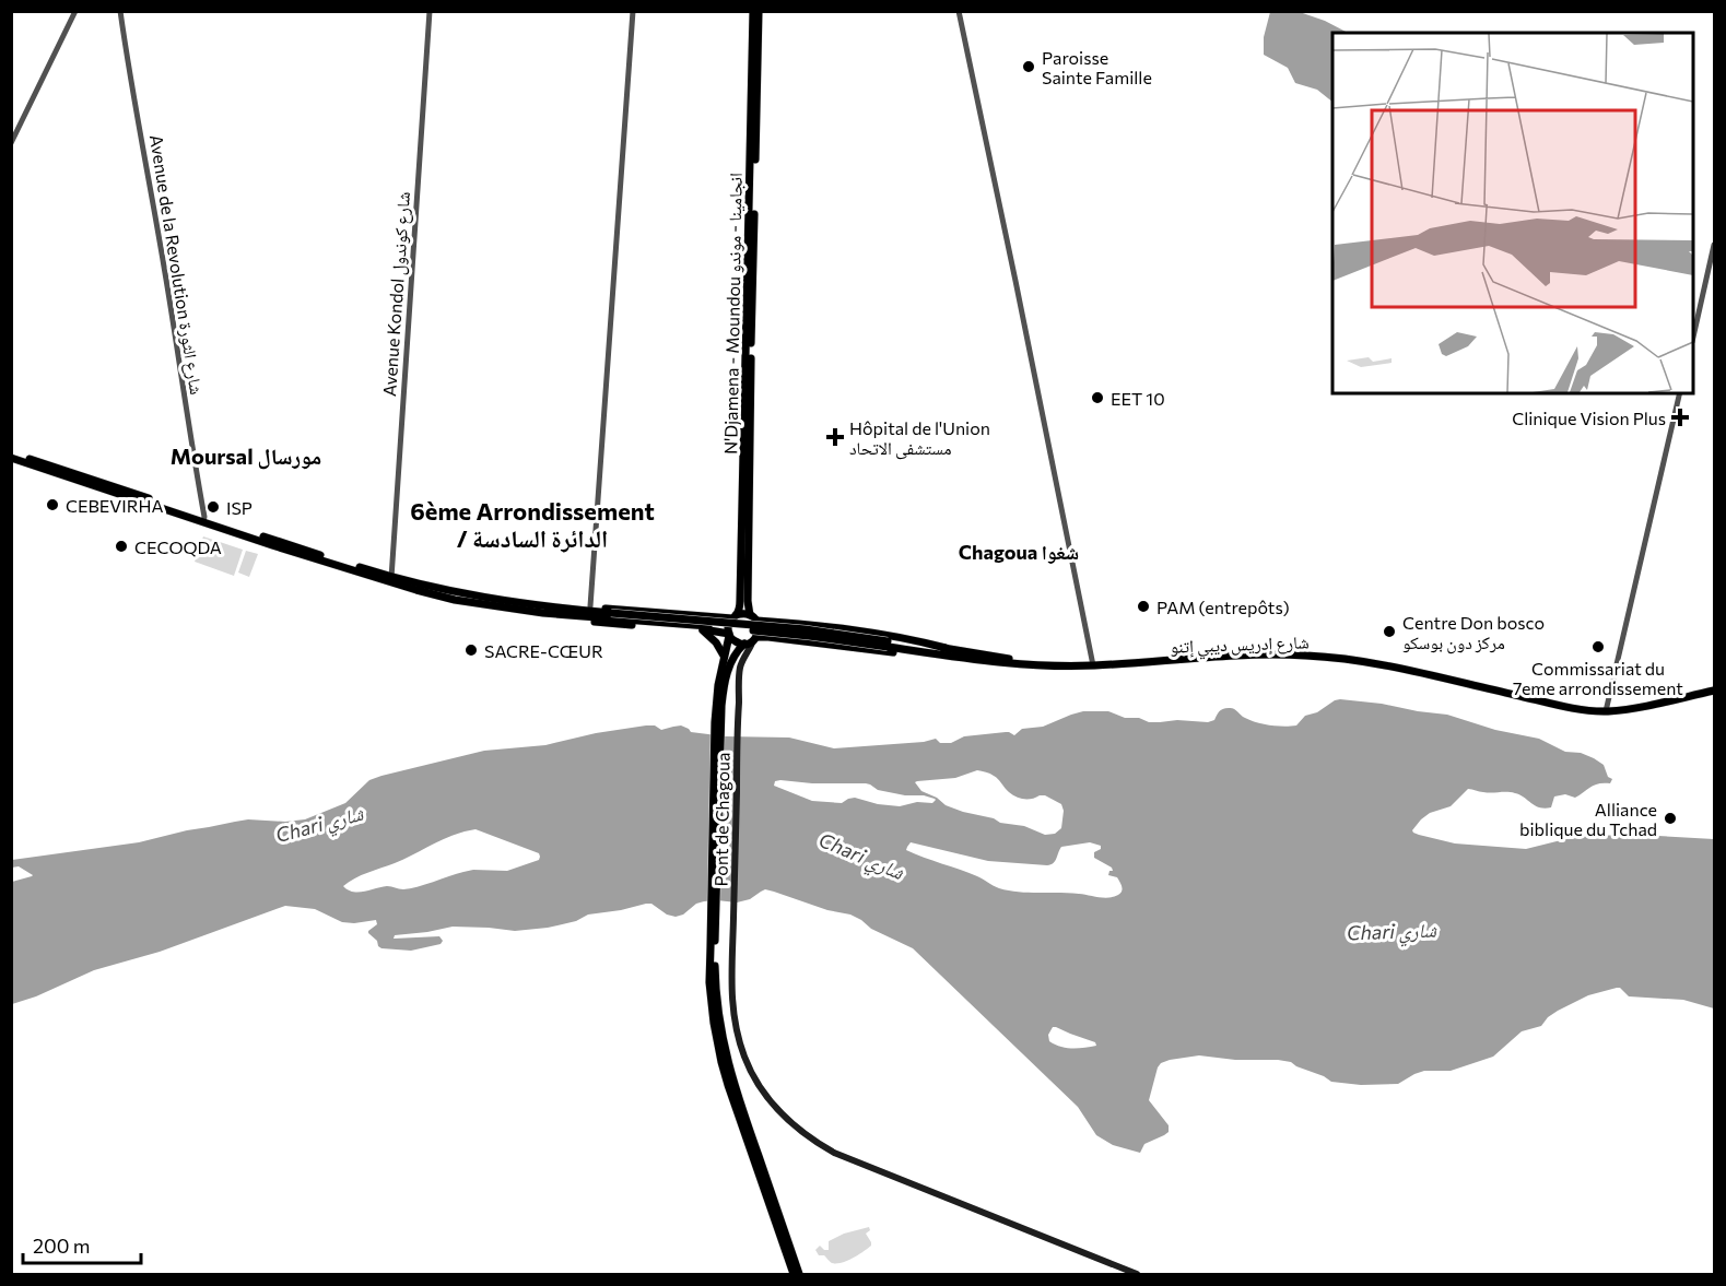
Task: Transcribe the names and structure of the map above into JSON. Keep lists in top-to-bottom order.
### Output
{
  "streets": {
    "main road": ["N'Djamena - Moundou انجامينا - موندو", "شارع إدريس ديبي إتنو", "Pont de Chagoua"],
    "street": ["Avenue de la Revolution شارع الثورة", "Avenue Kondol شارع كوندول"]
  },
  "crossings": [
    ["N'Djamena - Moundou انجامينا - موندو", "Pont de Chagoua"]
  ],
  "districts": ["Moursal مورسال", "6ème Arrondissement / الدائرة السادسة", "Chagoua شغوا"],
  "water": ["Chari شاري"],
  "places": {
    "other": [
      "Paroisse Sainte Famille",
      "EET 10",
      "CEBEVIRHA",
      "ISP",
      "CECOQDA",
      "PAM (entrepôts)",
      "Centre Don bosco مركز دون بوسكو",
      "Commissariat du 7eme arrondissement",
      "SACRE-CŒUR",
      "Alliance biblique du Tchad"
    ],
    "health": ["Clinique Vision Plus", "Hôpital de l'Union مستشفى الاتحاد"]
  },
  "scale_bar": "200 m"
}
